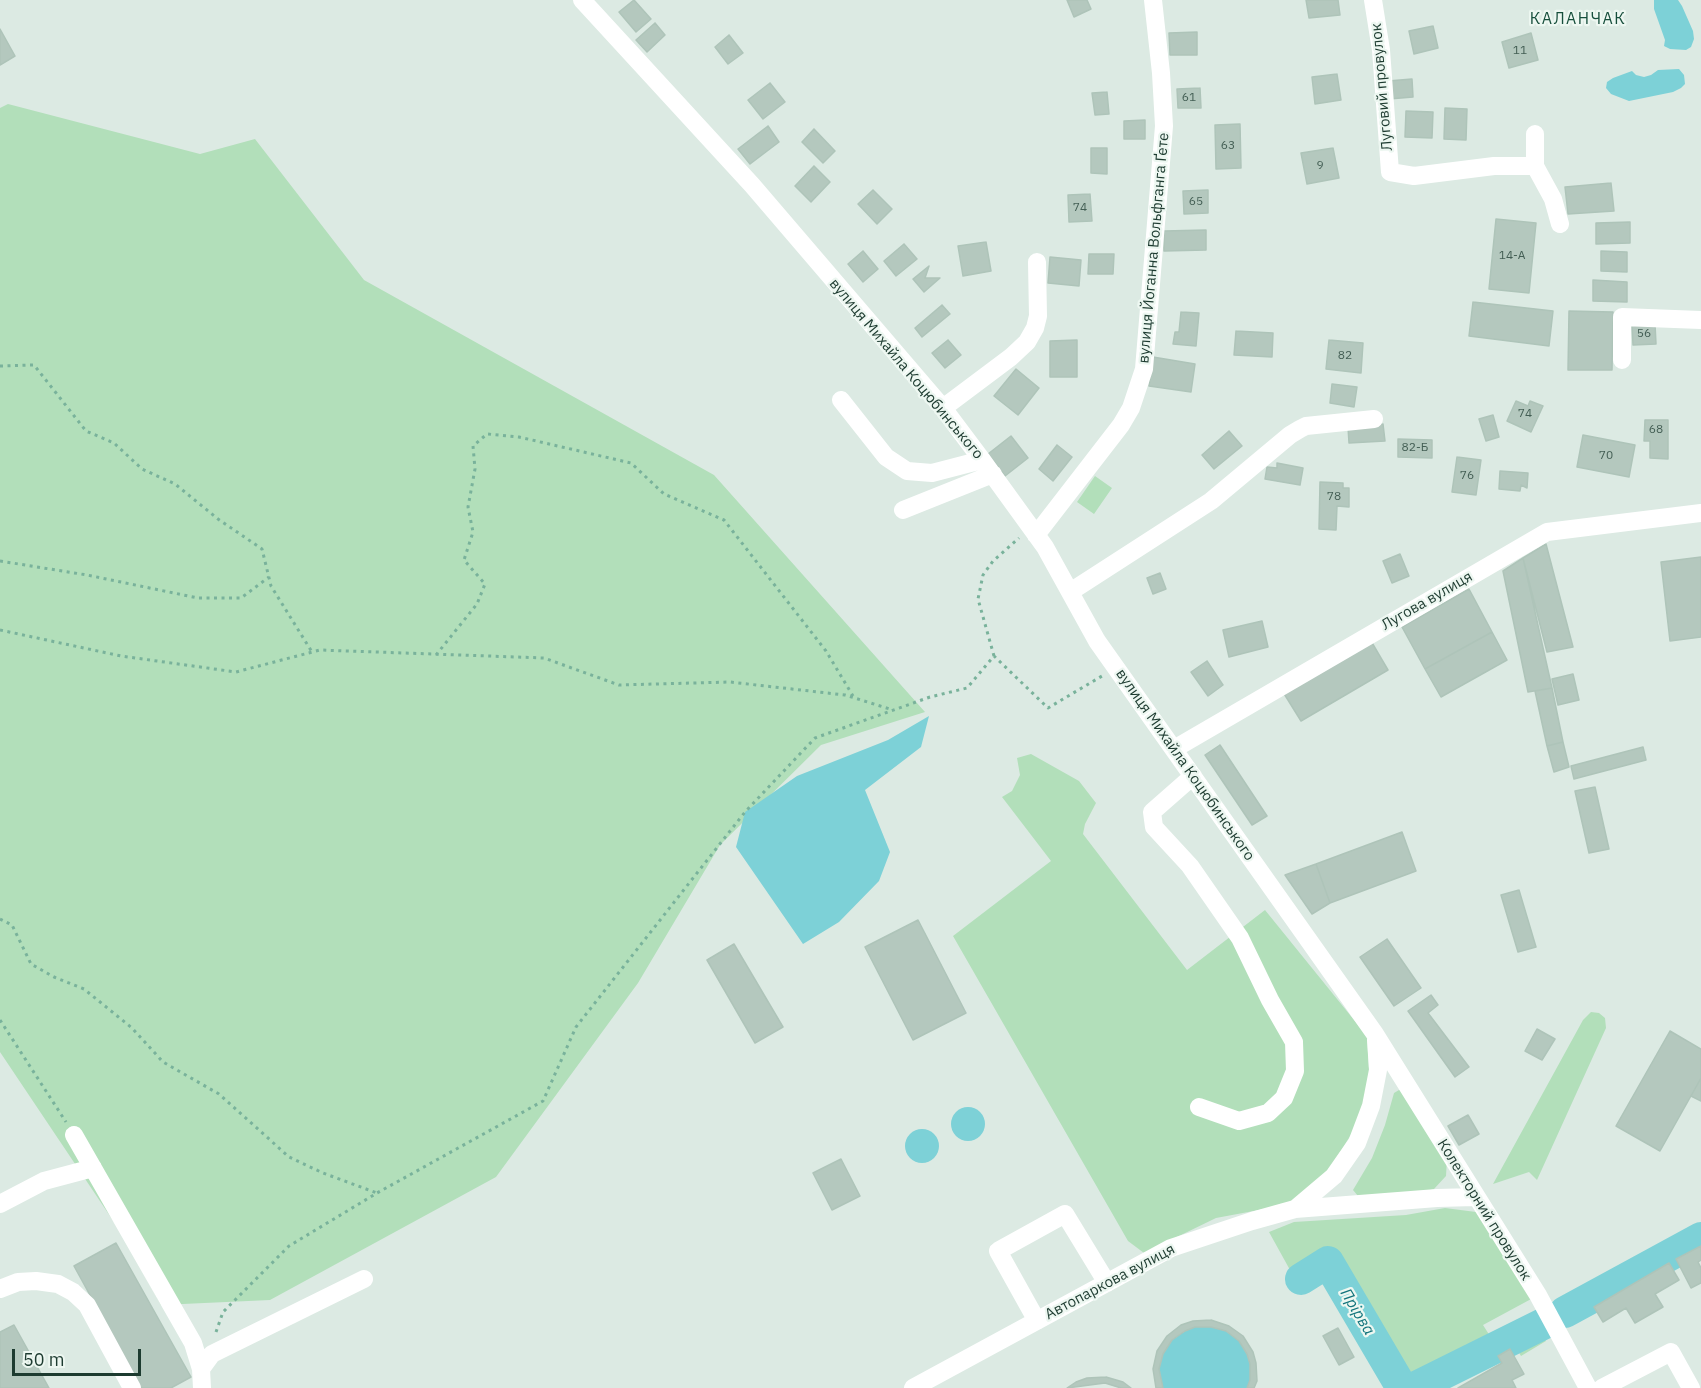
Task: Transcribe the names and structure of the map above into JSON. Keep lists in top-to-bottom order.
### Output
{
  "streets": {
    "street": [
      "Луговий провулок",
      "вулиця Йоганна Вольфганга Ґете",
      "вулиця Михайла Коцюбинського",
      "Лугова вулиця",
      "Колекторний провулок",
      "Автопаркова вулиця"
    ]
  },
  "crossings": [
    ["вулиця Йоганна Вольфганга Ґете", "вулиця Михайла Коцюбинського"],
    ["вулиця Михайла Коцюбинського", "Лугова вулиця"],
    ["вулиця Михайла Коцюбинського", "Колекторний провулок"],
    ["вулиця Михайла Коцюбинського", "Автопаркова вулиця"],
    ["Колекторний провулок", "Автопаркова вулиця"]
  ],
  "districts": ["КАЛАНЧАК"],
  "water": ["Прірва"],
  "house_numbers": [
    "11",
    "61",
    "63",
    "9",
    "65",
    "74",
    "14-А",
    "56",
    "82",
    "74",
    "68",
    "82-Б",
    "70",
    "76",
    "78"
  ],
  "scale_bar": "50 m"
}
